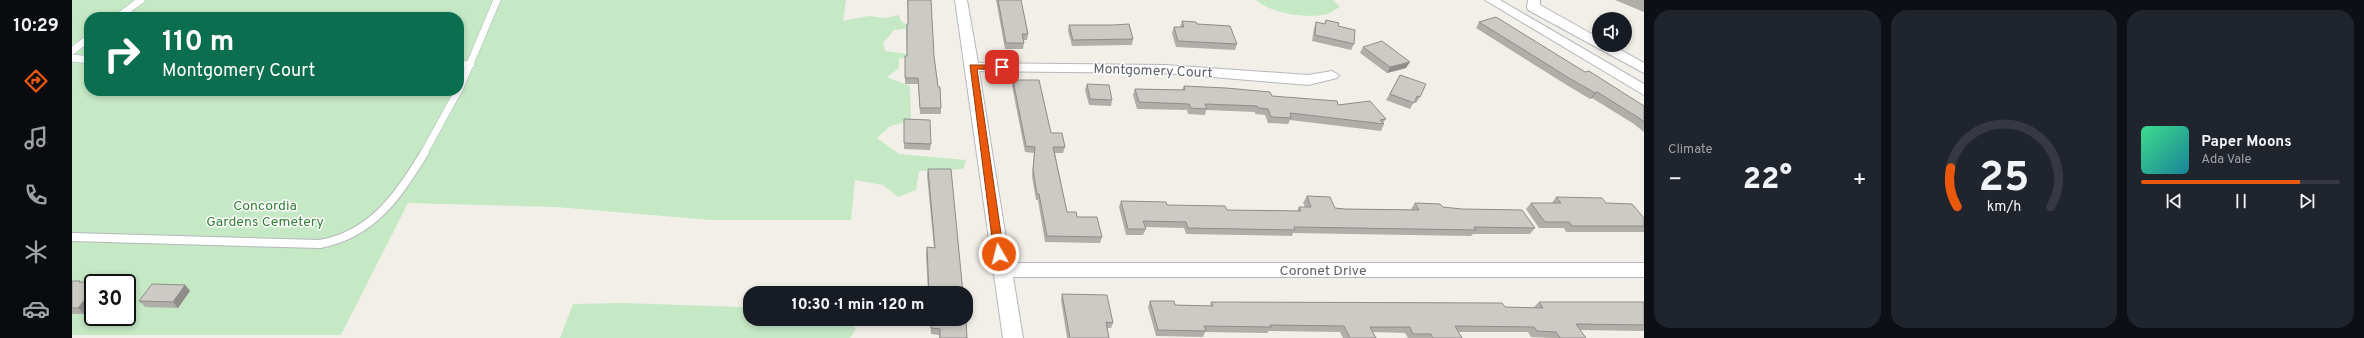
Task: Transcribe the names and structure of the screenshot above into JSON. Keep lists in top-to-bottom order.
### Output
{
  "streets": {
    "street": ["Montgomery Court", "Coronet Drive"]
  },
  "parks": ["Concordia Gardens Cemetery"],
  "page": {
    "tabs": "10:29",
    "tile": "Climate",
    "turn": ["110 m", "Montgomery Court"],
    "song": ["Paper Moons", "Ada Vale"],
    "heat": ["−", "22°", "+"],
    "limit": "30",
    "trip": "10:30 · 1 min · 120 m",
    "gauge": ["25", "km/h"]
  }
}
